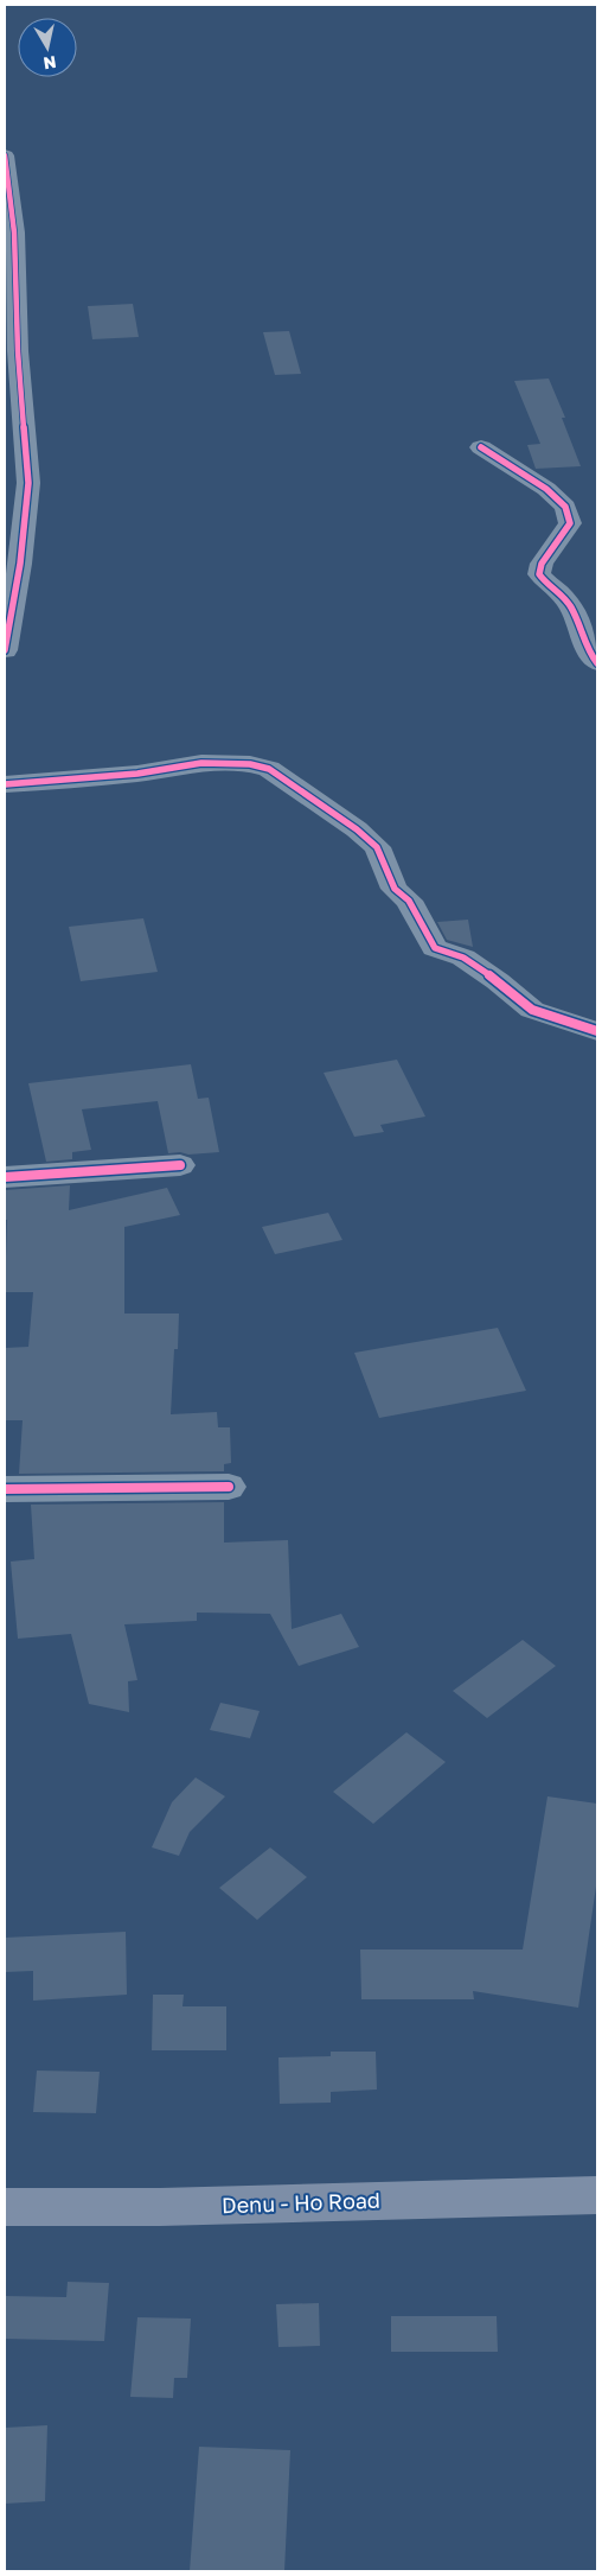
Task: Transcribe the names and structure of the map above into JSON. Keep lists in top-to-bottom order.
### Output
{
  "streets": {
    "main road": ["Denu - Ho Road"]
  },
  "north": "bottom"
}
